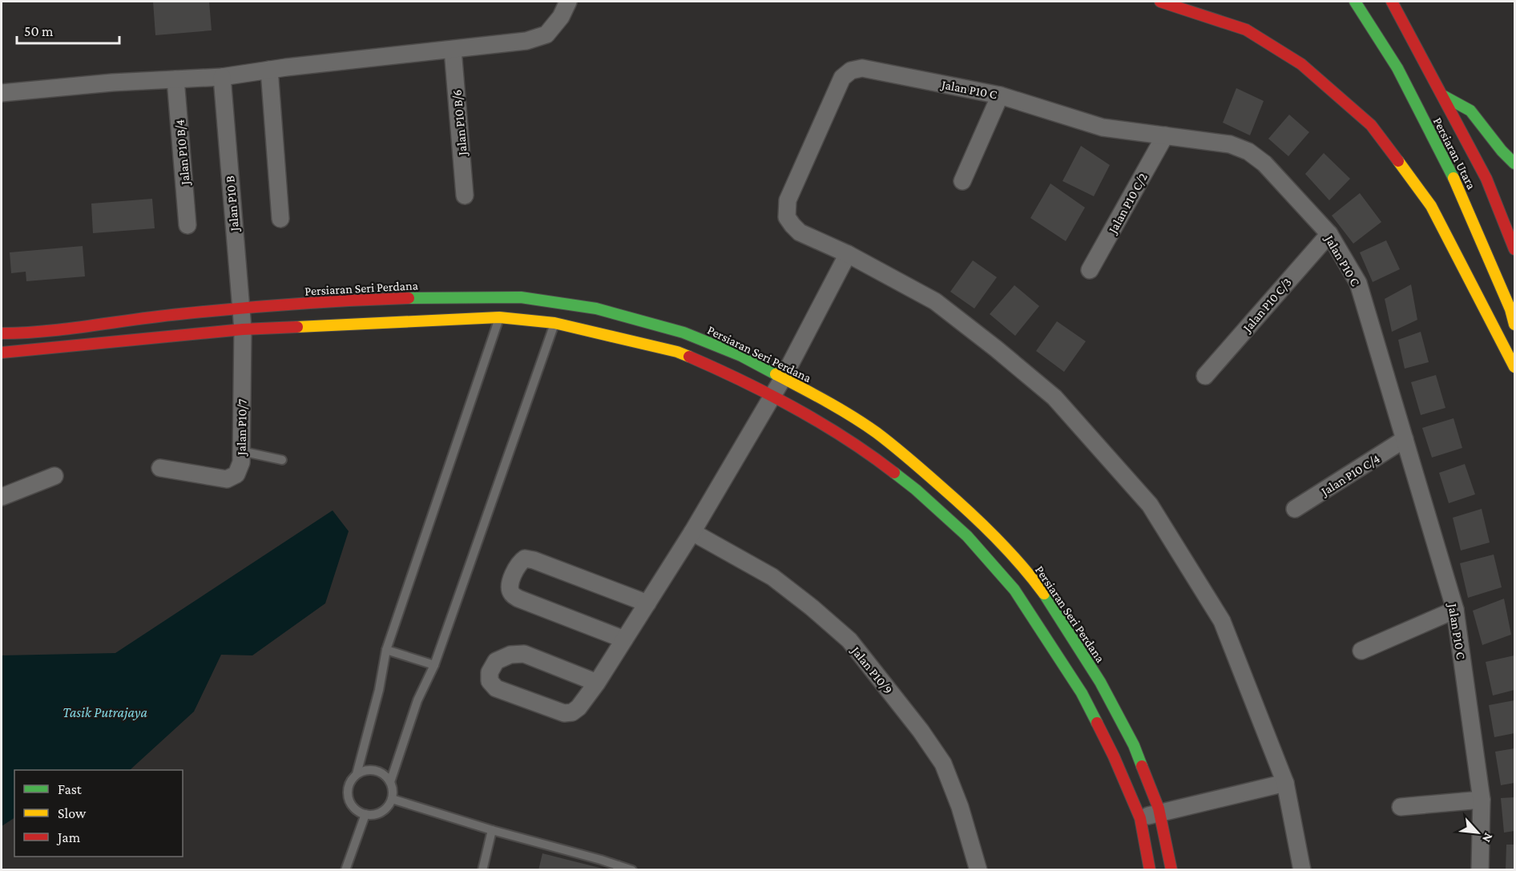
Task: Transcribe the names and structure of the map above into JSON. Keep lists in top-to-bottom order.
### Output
{
  "streets": {
    "street": [
      "Jalan P10 C",
      "Jalan P10 B/6",
      "Jalan P10 B/4",
      "Persiaran Utara",
      "Jalan P10 C/2",
      "Jalan P10 B",
      "Persiaran Seri Perdana",
      "Jalan P10 C/3",
      "Jalan P10/7",
      "Jalan P10 C/4",
      "Jalan P10/9"
    ]
  },
  "crossings": [
    ["Jalan P10 C", "Jalan P10 C/2"],
    ["Jalan P10 C", "Jalan P10 C/3"],
    ["Jalan P10 C", "Jalan P10 C/4"],
    ["Jalan P10 B", "Persiaran Seri Perdana"],
    ["Jalan P10 B", "Jalan P10/7"],
    ["Persiaran Seri Perdana", "Jalan P10/7"]
  ],
  "water": ["Tasik Putrajaya"],
  "legend": ["Fast", "Slow", "Jam"],
  "scale_bar": "50 m",
  "north": "bottom right"
}
